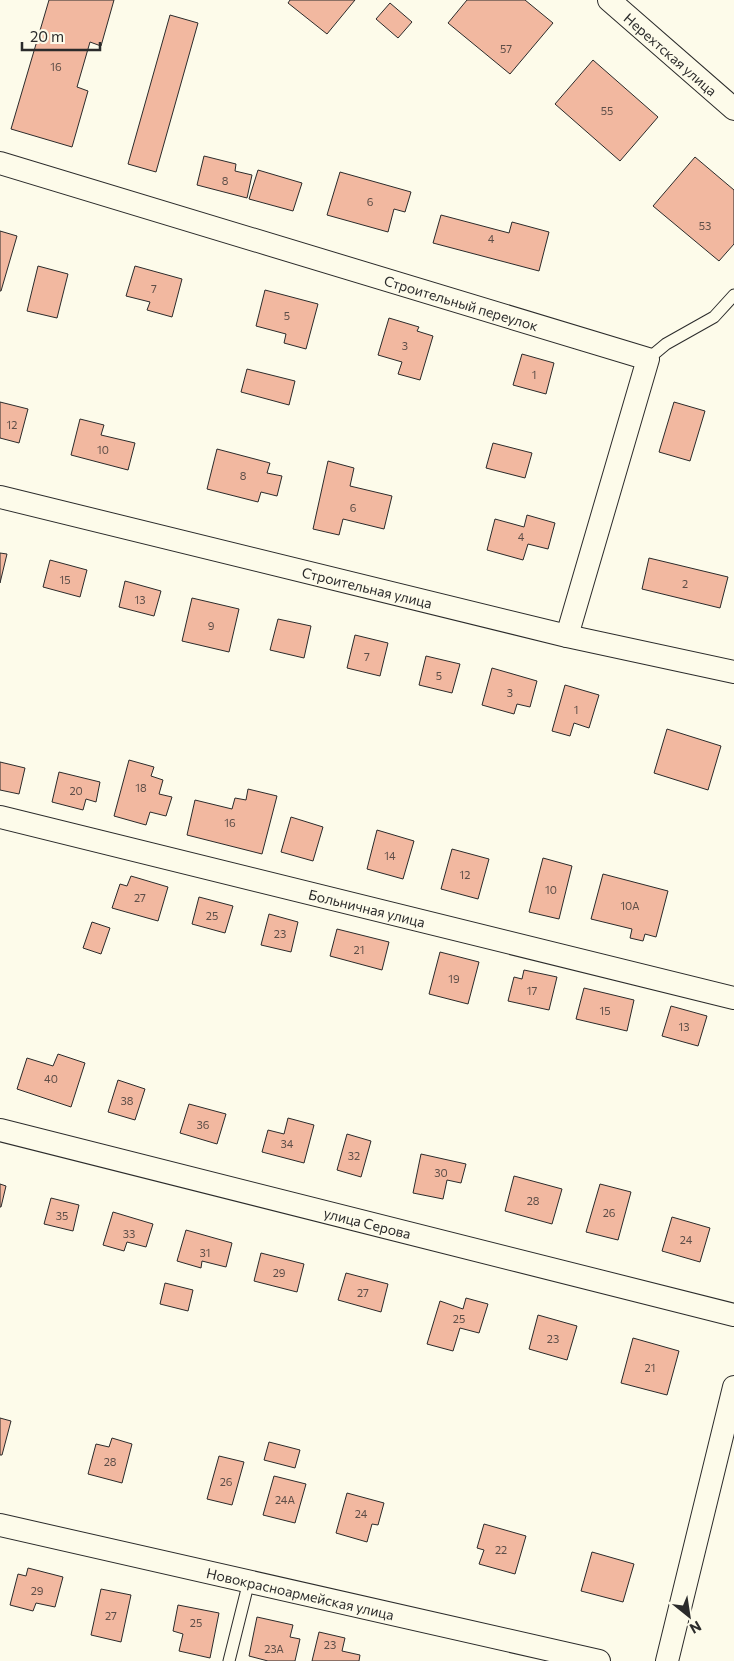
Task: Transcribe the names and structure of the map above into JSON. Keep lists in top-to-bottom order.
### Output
{
  "streets": {
    "street": [
      "Нерехтская улица",
      "Строительный переулок",
      "Строительная улица",
      "Больничная улица",
      "улица Серова",
      "Новокрасноармейская улица"
    ]
  },
  "house_numbers": [
    "57",
    "16",
    "55",
    "8",
    "6",
    "53",
    "4",
    "7",
    "5",
    "3",
    "1",
    "12",
    "10",
    "8",
    "6",
    "4",
    "15",
    "2",
    "13",
    "9",
    "7",
    "5",
    "3",
    "1",
    "18",
    "20",
    "16",
    "14",
    "12",
    "10",
    "27",
    "10А",
    "25",
    "23",
    "21",
    "19",
    "17",
    "15",
    "13",
    "40",
    "38",
    "36",
    "34",
    "32",
    "30",
    "28",
    "26",
    "35",
    "33",
    "24",
    "31",
    "29",
    "27",
    "25",
    "23",
    "21",
    "28",
    "26",
    "24А",
    "24",
    "22",
    "29",
    "27",
    "25",
    "23",
    "23А"
  ],
  "scale_bar": "20 m",
  "north": "bottom right"
}
